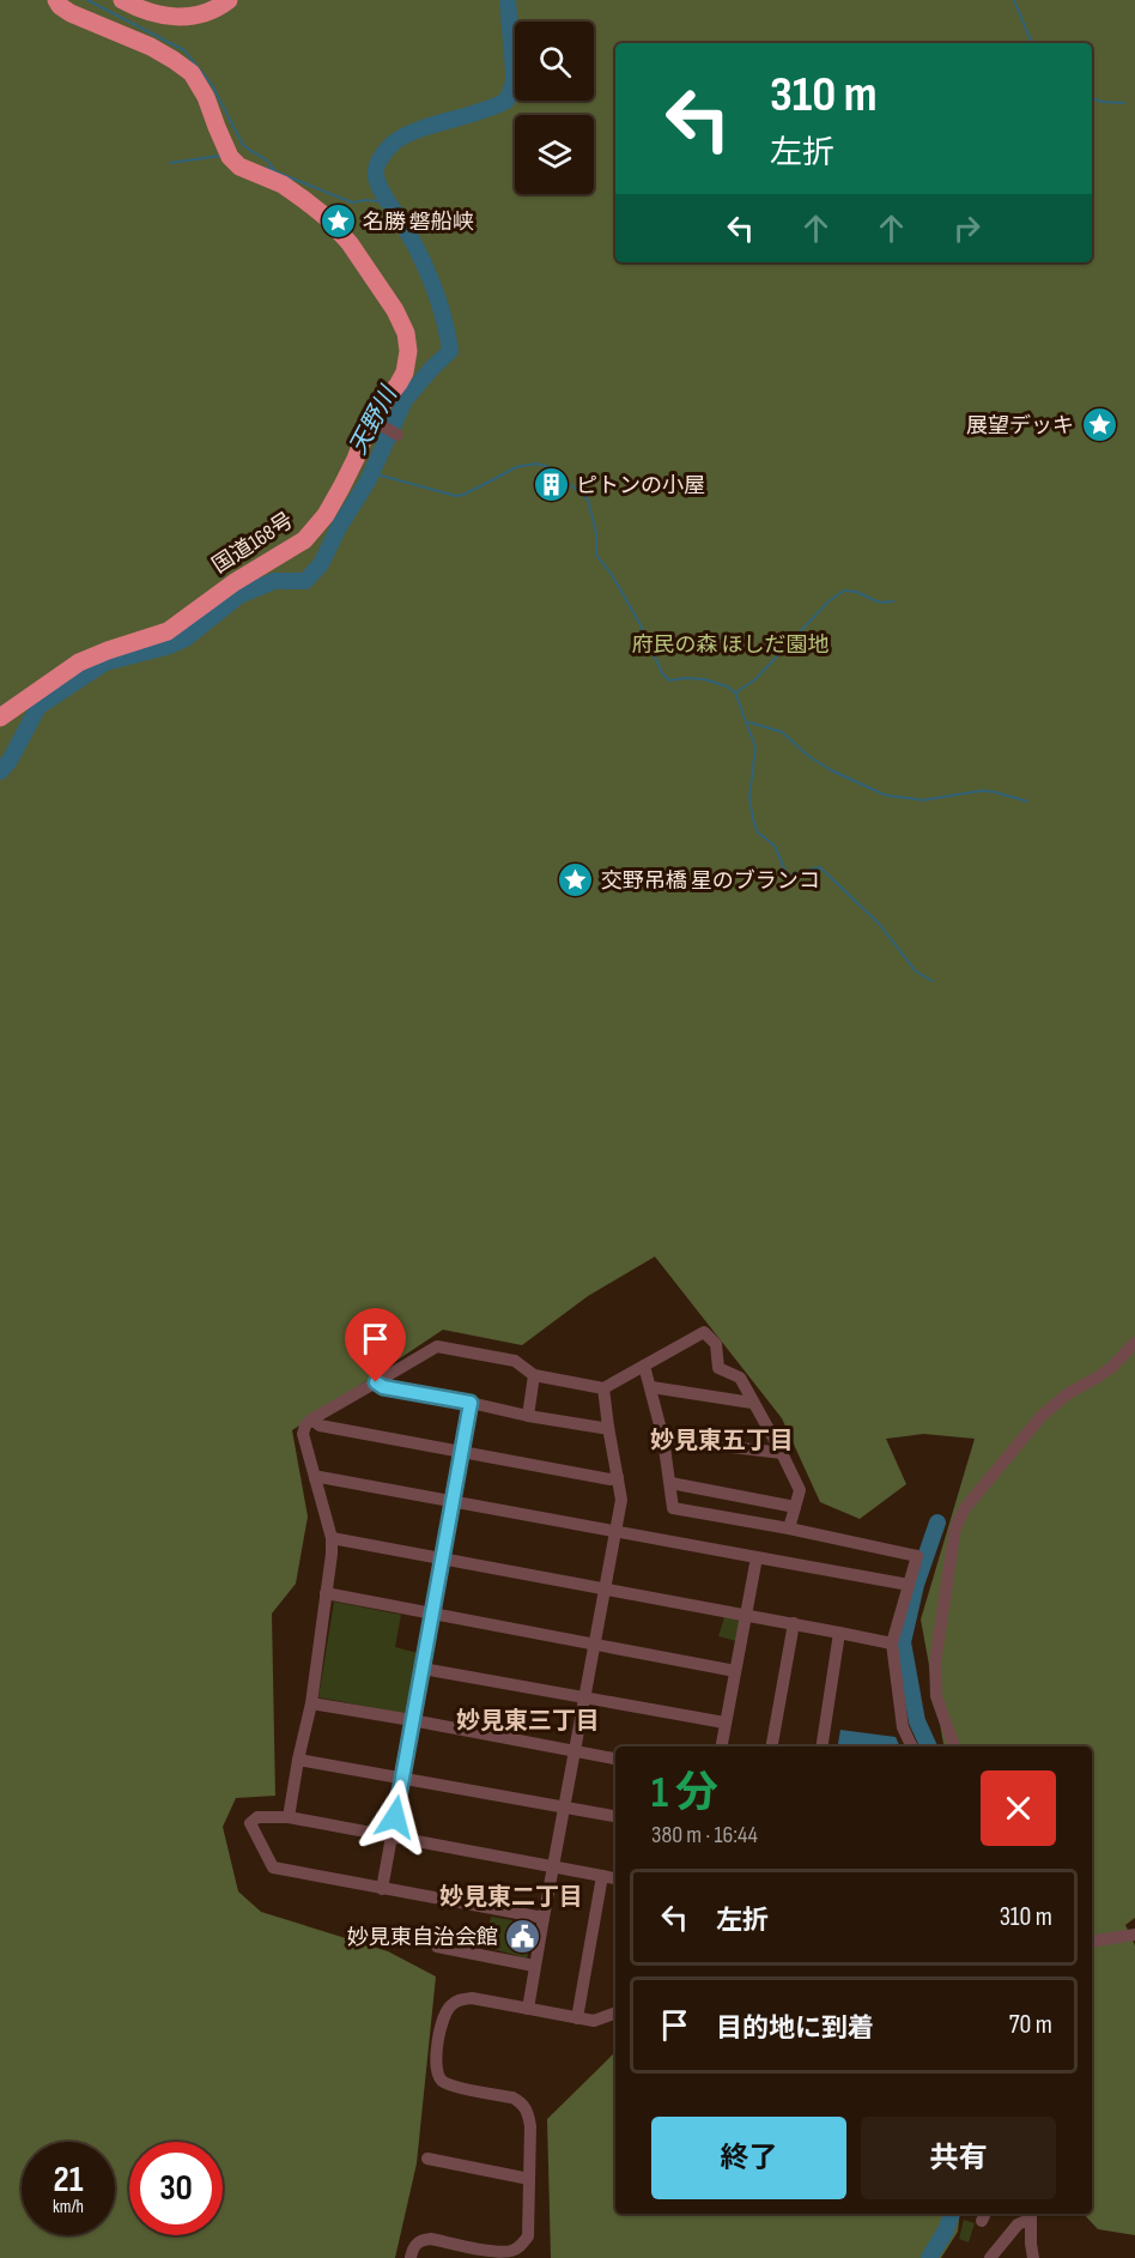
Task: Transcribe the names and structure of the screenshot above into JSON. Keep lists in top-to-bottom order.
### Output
{
  "streets": {
    "highway": ["国道168号"]
  },
  "districts": ["妙見東五丁目", "妙見東三丁目", "妙見東二丁目"],
  "water": ["天野川"],
  "parks": ["府民の森 ほしだ園地"],
  "places": {
    "place": ["名勝 磐船峡", "展望デッキ", "交野吊橋 星のブランコ"],
    "building": ["ピトンの小屋"],
    "public building": ["妙見東自治会館"]
  },
  "page": {
    "turn": ["310 m", "左折"],
    "heading": ["1 分", "380 m · 16:44"],
    "list": [
      {
        "name": "左折",
        "value": "310 m"
      },
      {
        "name": "目的地に到着",
        "value": "70 m"
      }
    ],
    "buttons": ["終了", "共有"],
    "speed": "21 km/h",
    "limit": "30"
  }
}
